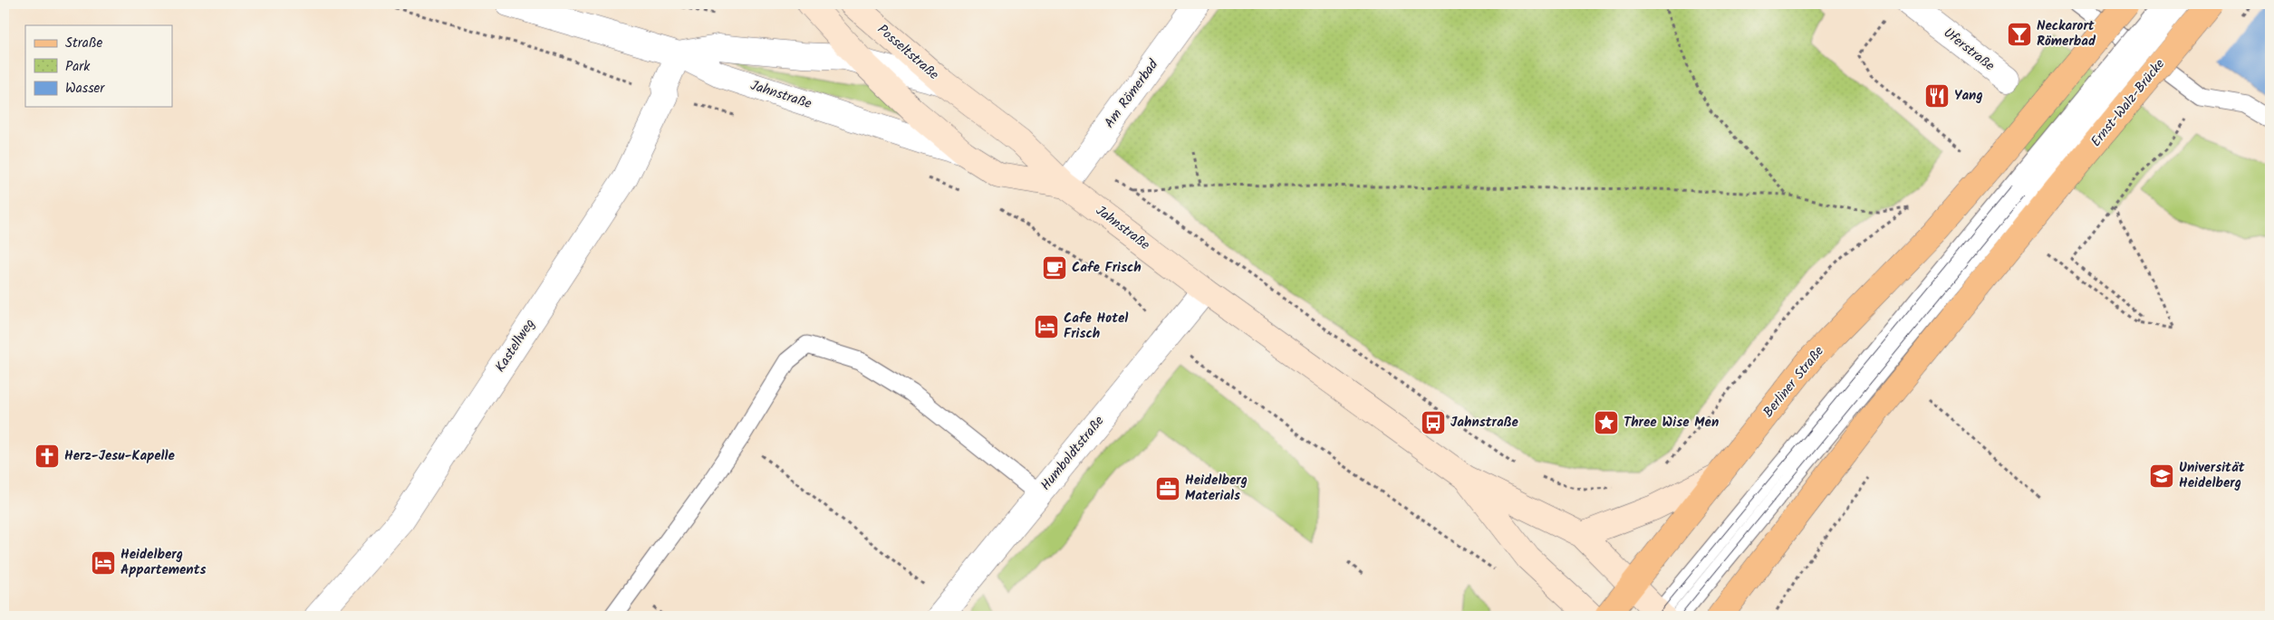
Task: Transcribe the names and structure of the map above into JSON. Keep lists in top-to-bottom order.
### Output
{
  "streets": {
    "main road": ["Ernst-Walz-Brücke", "Berliner Straße"],
    "street": [
      "Uferstraße",
      "Posseltstraße",
      "Am Römerbad",
      "Jahnstraße",
      "Kastellweg",
      "Humboldtstraße"
    ]
  },
  "crossings": [
    ["Posseltstraße", "Jahnstraße"],
    ["Am Römerbad", "Jahnstraße"],
    ["Jahnstraße", "Kastellweg"],
    ["Jahnstraße", "Berliner Straße"],
    ["Jahnstraße", "Humboldtstraße"]
  ],
  "places": {
    "bar": ["Neckarort Römerbad"],
    "restaurant": ["Yang"],
    "cafe": ["Cafe Frisch"],
    "hotel": ["Cafe Hotel Frisch", "Heidelberg Appartements"],
    "bus stop": ["Jahnstraße"],
    "place": ["Three Wise Men"],
    "church": ["Herz-Jesu-Kapelle"],
    "school or university": ["Universität Heidelberg"],
    "office": ["Heidelberg Materials"]
  },
  "legend": ["Straße", "Park", "Wasser"]
}
